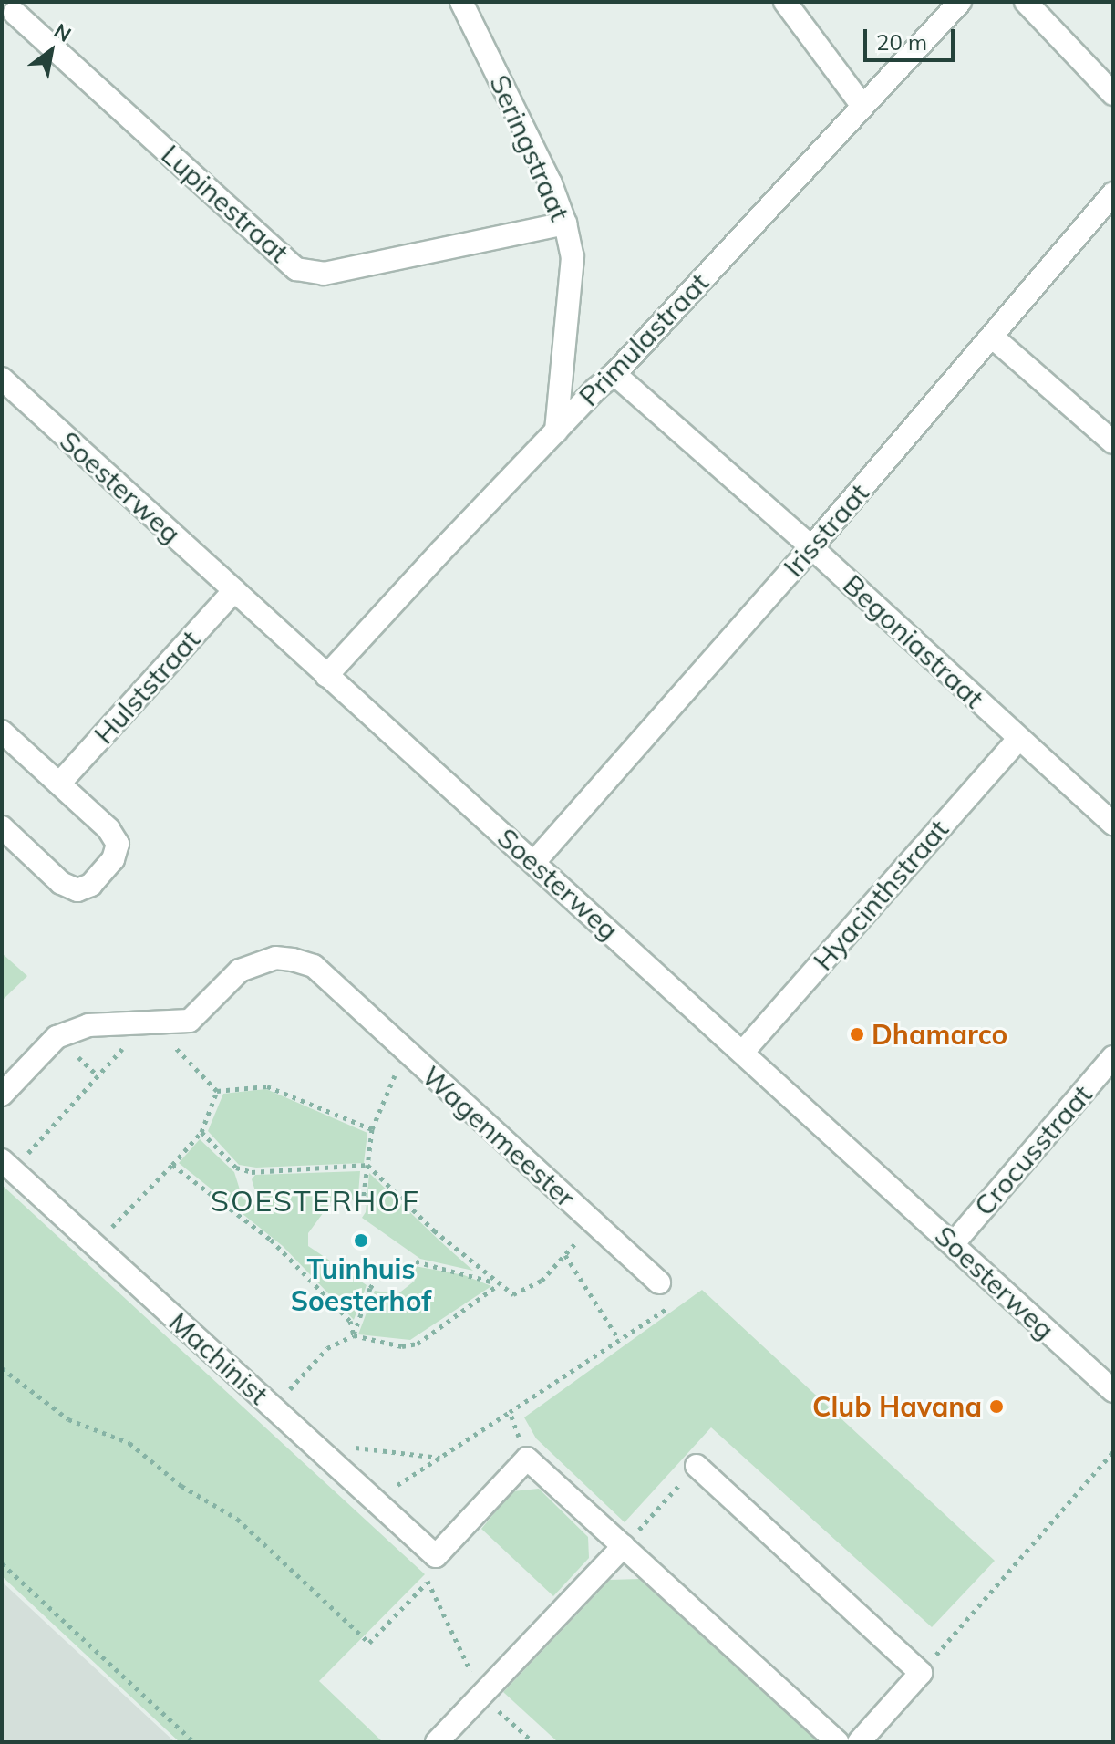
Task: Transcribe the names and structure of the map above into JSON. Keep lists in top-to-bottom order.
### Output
{
  "streets": {
    "street": [
      "Seringstraat",
      "Lupinestraat",
      "Primulastraat",
      "Soesterweg",
      "Irisstraat",
      "Begoniastraat",
      "Hulststraat",
      "Hyacinthstraat",
      "Wagenmeester",
      "Crocusstraat",
      "Machinist"
    ]
  },
  "crossings": [
    ["Seringstraat", "Lupinestraat"],
    ["Seringstraat", "Primulastraat"],
    ["Primulastraat", "Soesterweg"],
    ["Primulastraat", "Begoniastraat"],
    ["Soesterweg", "Irisstraat"],
    ["Soesterweg", "Hulststraat"],
    ["Soesterweg", "Hyacinthstraat"],
    ["Soesterweg", "Crocusstraat"],
    ["Irisstraat", "Begoniastraat"],
    ["Begoniastraat", "Hyacinthstraat"]
  ],
  "districts": ["SOESTERHOF"],
  "places": ["Dhamarco", "Tuinhuis Soesterhof", "Club Havana"],
  "scale_bar": "20 m",
  "north": "top right"
}
